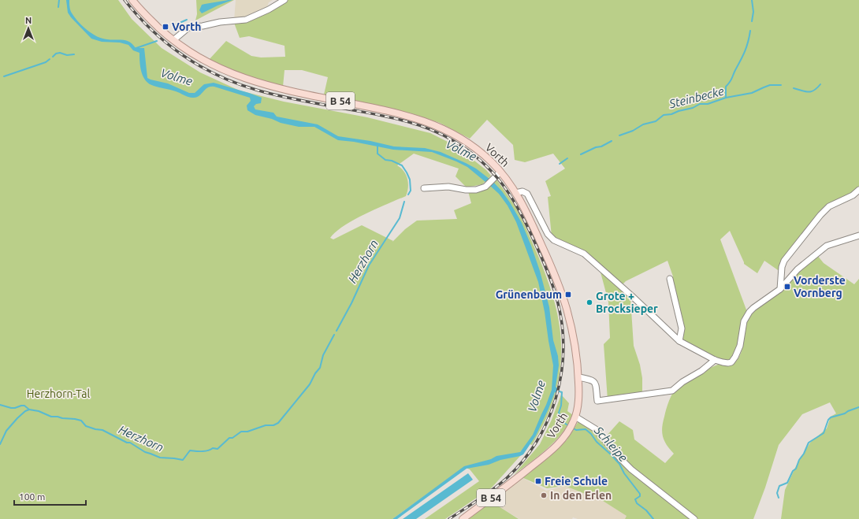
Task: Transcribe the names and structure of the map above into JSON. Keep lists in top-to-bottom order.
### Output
{
  "streets": {
    "main road": ["B 54", "Vorth"]
  },
  "water": [
    "Volme",
    "Steinbecke",
    "Herzhorn",
    "Schleipe"
  ],
  "parks": ["Herzhorn-Tal"],
  "places": {
    "transit": [
      "Vorth",
      "Vorderste Vornberg",
      "Grünenbaum",
      "Freie Schule"
    ],
    "other": ["Grote + Brocksieper", "In den Erlen"]
  },
  "scale_bar": "100 m",
  "north": "top"
}
